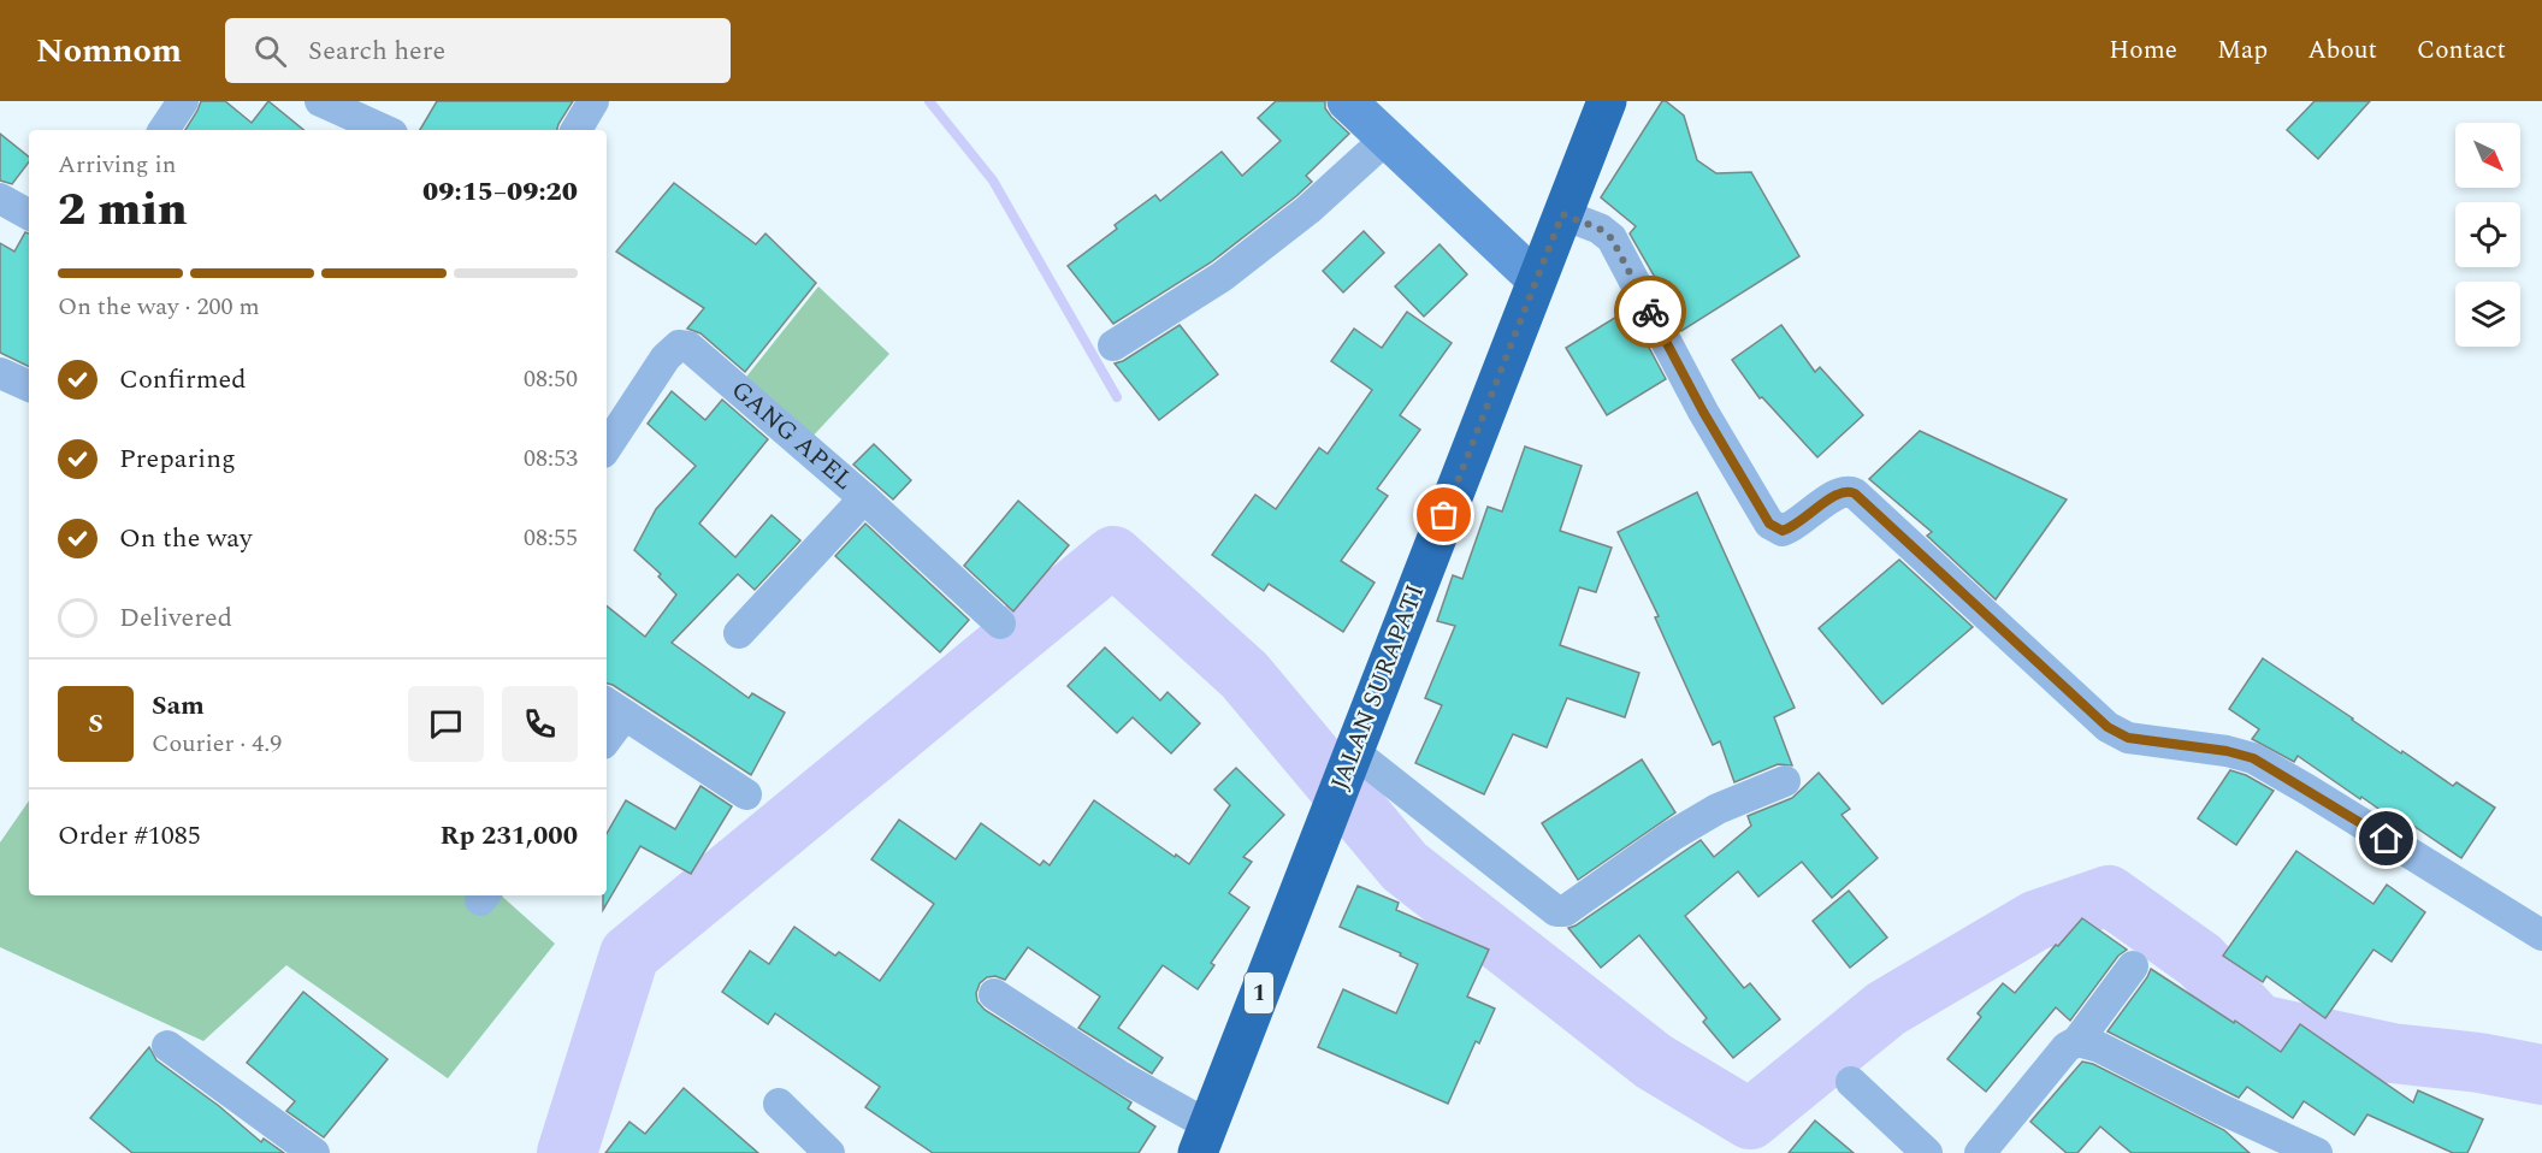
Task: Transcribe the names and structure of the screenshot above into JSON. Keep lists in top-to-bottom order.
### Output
{
  "streets": {
    "highway": ["JALAN SURAPATI", "1"],
    "street": ["GANG APEL"]
  },
  "north": "bottom right",
  "page": {
    "header": "Nomnom",
    "search": "Search here",
    "nav": [
      "Home",
      "Map",
      "About",
      "Contact"
    ],
    "heading": ["2 min", "Arriving in", "09:15–09:20"],
    "panel": [
      "Sam",
      "Courier · 4.9",
      "Order #1085",
      "Rp 231,000"
    ],
    "bar": "On the way · 200 m",
    "list": [
      ["Confirmed", "08:50"],
      ["Preparing", "08:53"],
      ["On the way", "08:55"],
      "Delivered"
    ],
    "round": "S"
  }
}
